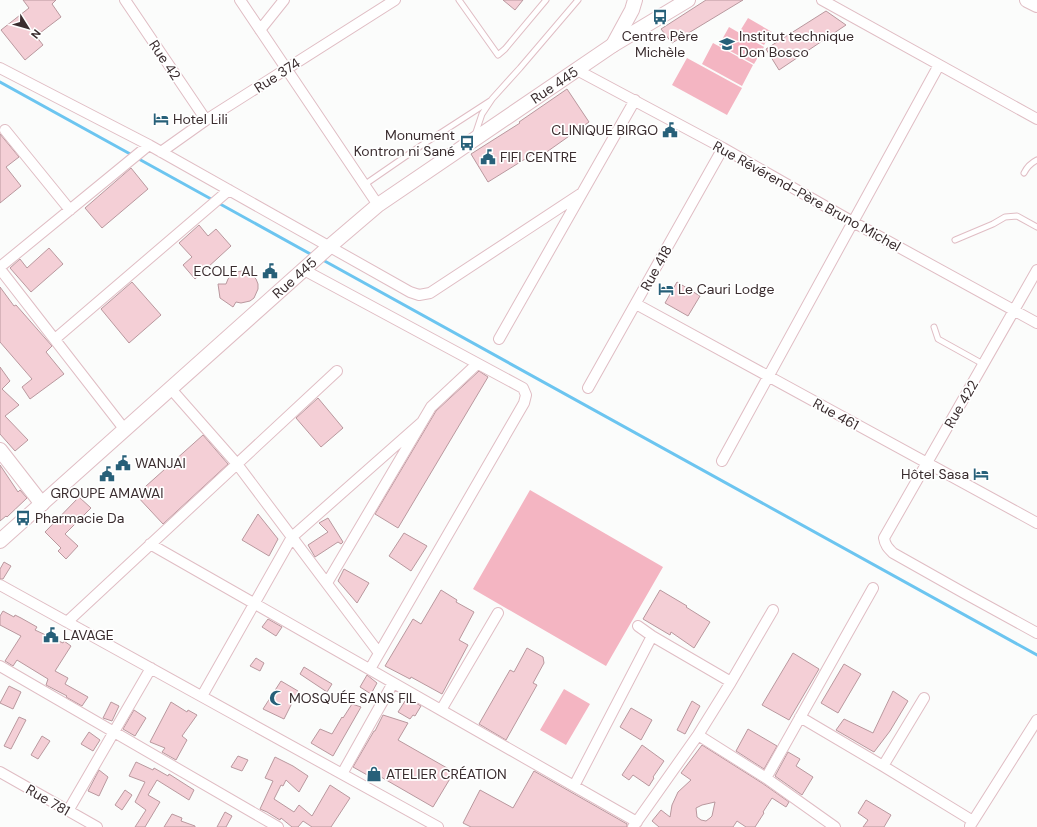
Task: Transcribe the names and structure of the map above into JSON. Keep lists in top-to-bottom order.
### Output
{
  "streets": {
    "street": [
      "Rue 42",
      "Rue 374",
      "Rue 445",
      "Rue Révérend-Père Bruno Michel",
      "Rue 418",
      "Rue 422",
      "Rue 461",
      "Rue 781"
    ]
  },
  "crossings": [
    ["Rue 42", "Rue 374"],
    ["Rue 445", "Rue Révérend-Père Bruno Michel"],
    ["Rue Révérend-Père Bruno Michel", "Rue 418"],
    ["Rue Révérend-Père Bruno Michel", "Rue 422"],
    ["Rue 418", "Rue 461"],
    ["Rue 422", "Rue 461"]
  ],
  "places": {
    "bus stop": ["Centre Père Michèle", "Monument Kontron ni Sané", "Pharmacie Da"],
    "school or university": ["Institut technique Don Bosco"],
    "hotel": ["Hotel Lili", "Le Cauri Lodge", "Hôtel Sasa"],
    "public building": [
      "CLINIQUE BIRGO",
      "FIFI CENTRE",
      "ECOLE AL",
      "WANJAI",
      "GROUPE AMAWAI",
      "LAVAGE"
    ],
    "mosque": ["MOSQUÉE SANS FIL"],
    "shop": ["ATELIER CRÉATION"]
  },
  "north": "bottom right"
}
